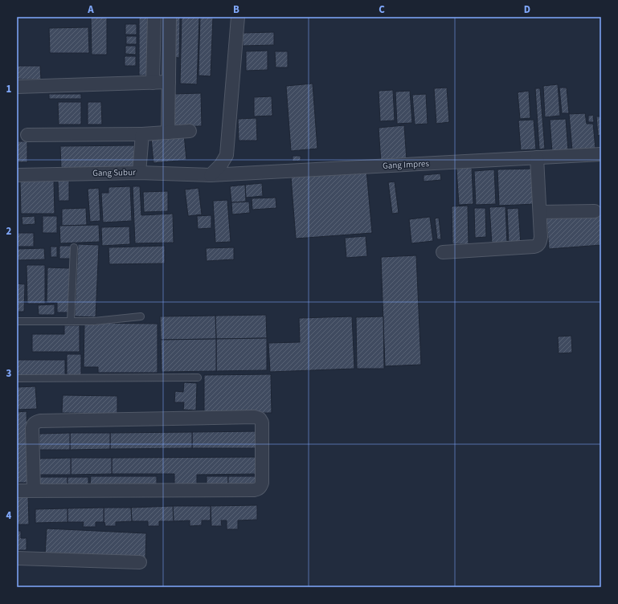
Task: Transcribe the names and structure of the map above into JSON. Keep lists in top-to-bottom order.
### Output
{
  "streets": {
    "street": ["Gang Impres", "Gang Subur"]
  },
  "crossings": [
    ["Gang Impres", "Gang Subur"]
  ],
  "grid": {
    "columns": [
      "A",
      "B",
      "C",
      "D"
    ],
    "rows": [
      "1",
      "2",
      "3",
      "4"
    ]
  }
}
